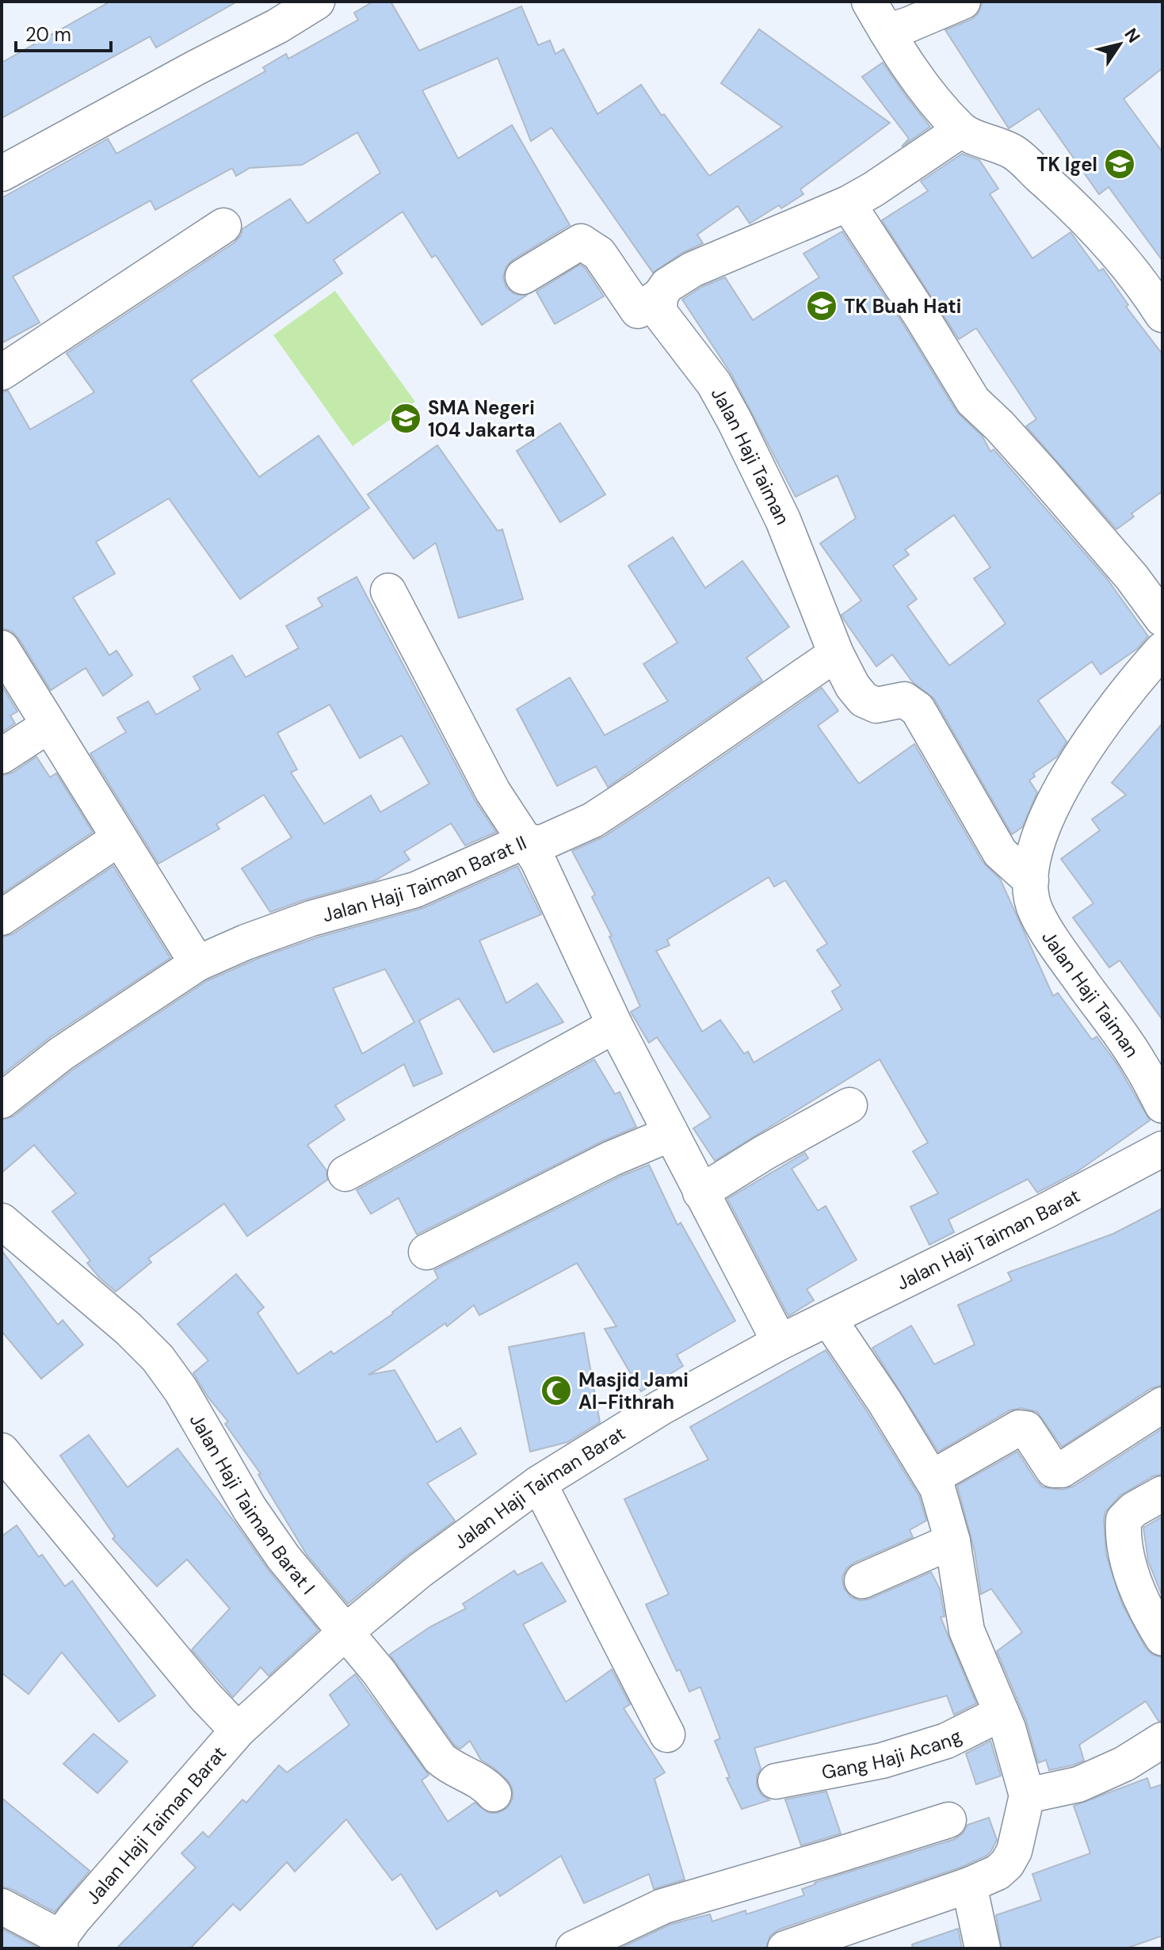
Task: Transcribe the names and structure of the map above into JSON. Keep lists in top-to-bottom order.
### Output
{
  "streets": {
    "street": [
      "Jalan Haji Taiman",
      "Jalan Haji Taiman Barat II",
      "Jalan Haji Taiman Barat",
      "Jalan Haji Taiman Barat I",
      "Gang Haji Acang"
    ]
  },
  "crossings": [
    ["Jalan Haji Taiman Barat II", "Jalan Haji Taiman Barat"],
    ["Jalan Haji Taiman Barat", "Jalan Haji Taiman Barat I"]
  ],
  "places": {
    "school or university": ["TK Igel", "TK Buah Hati", "SMA Negeri 104 Jakarta"],
    "mosque": ["Masjid Jami Al-Fithrah"]
  },
  "scale_bar": "20 m",
  "north": "top right"
}
